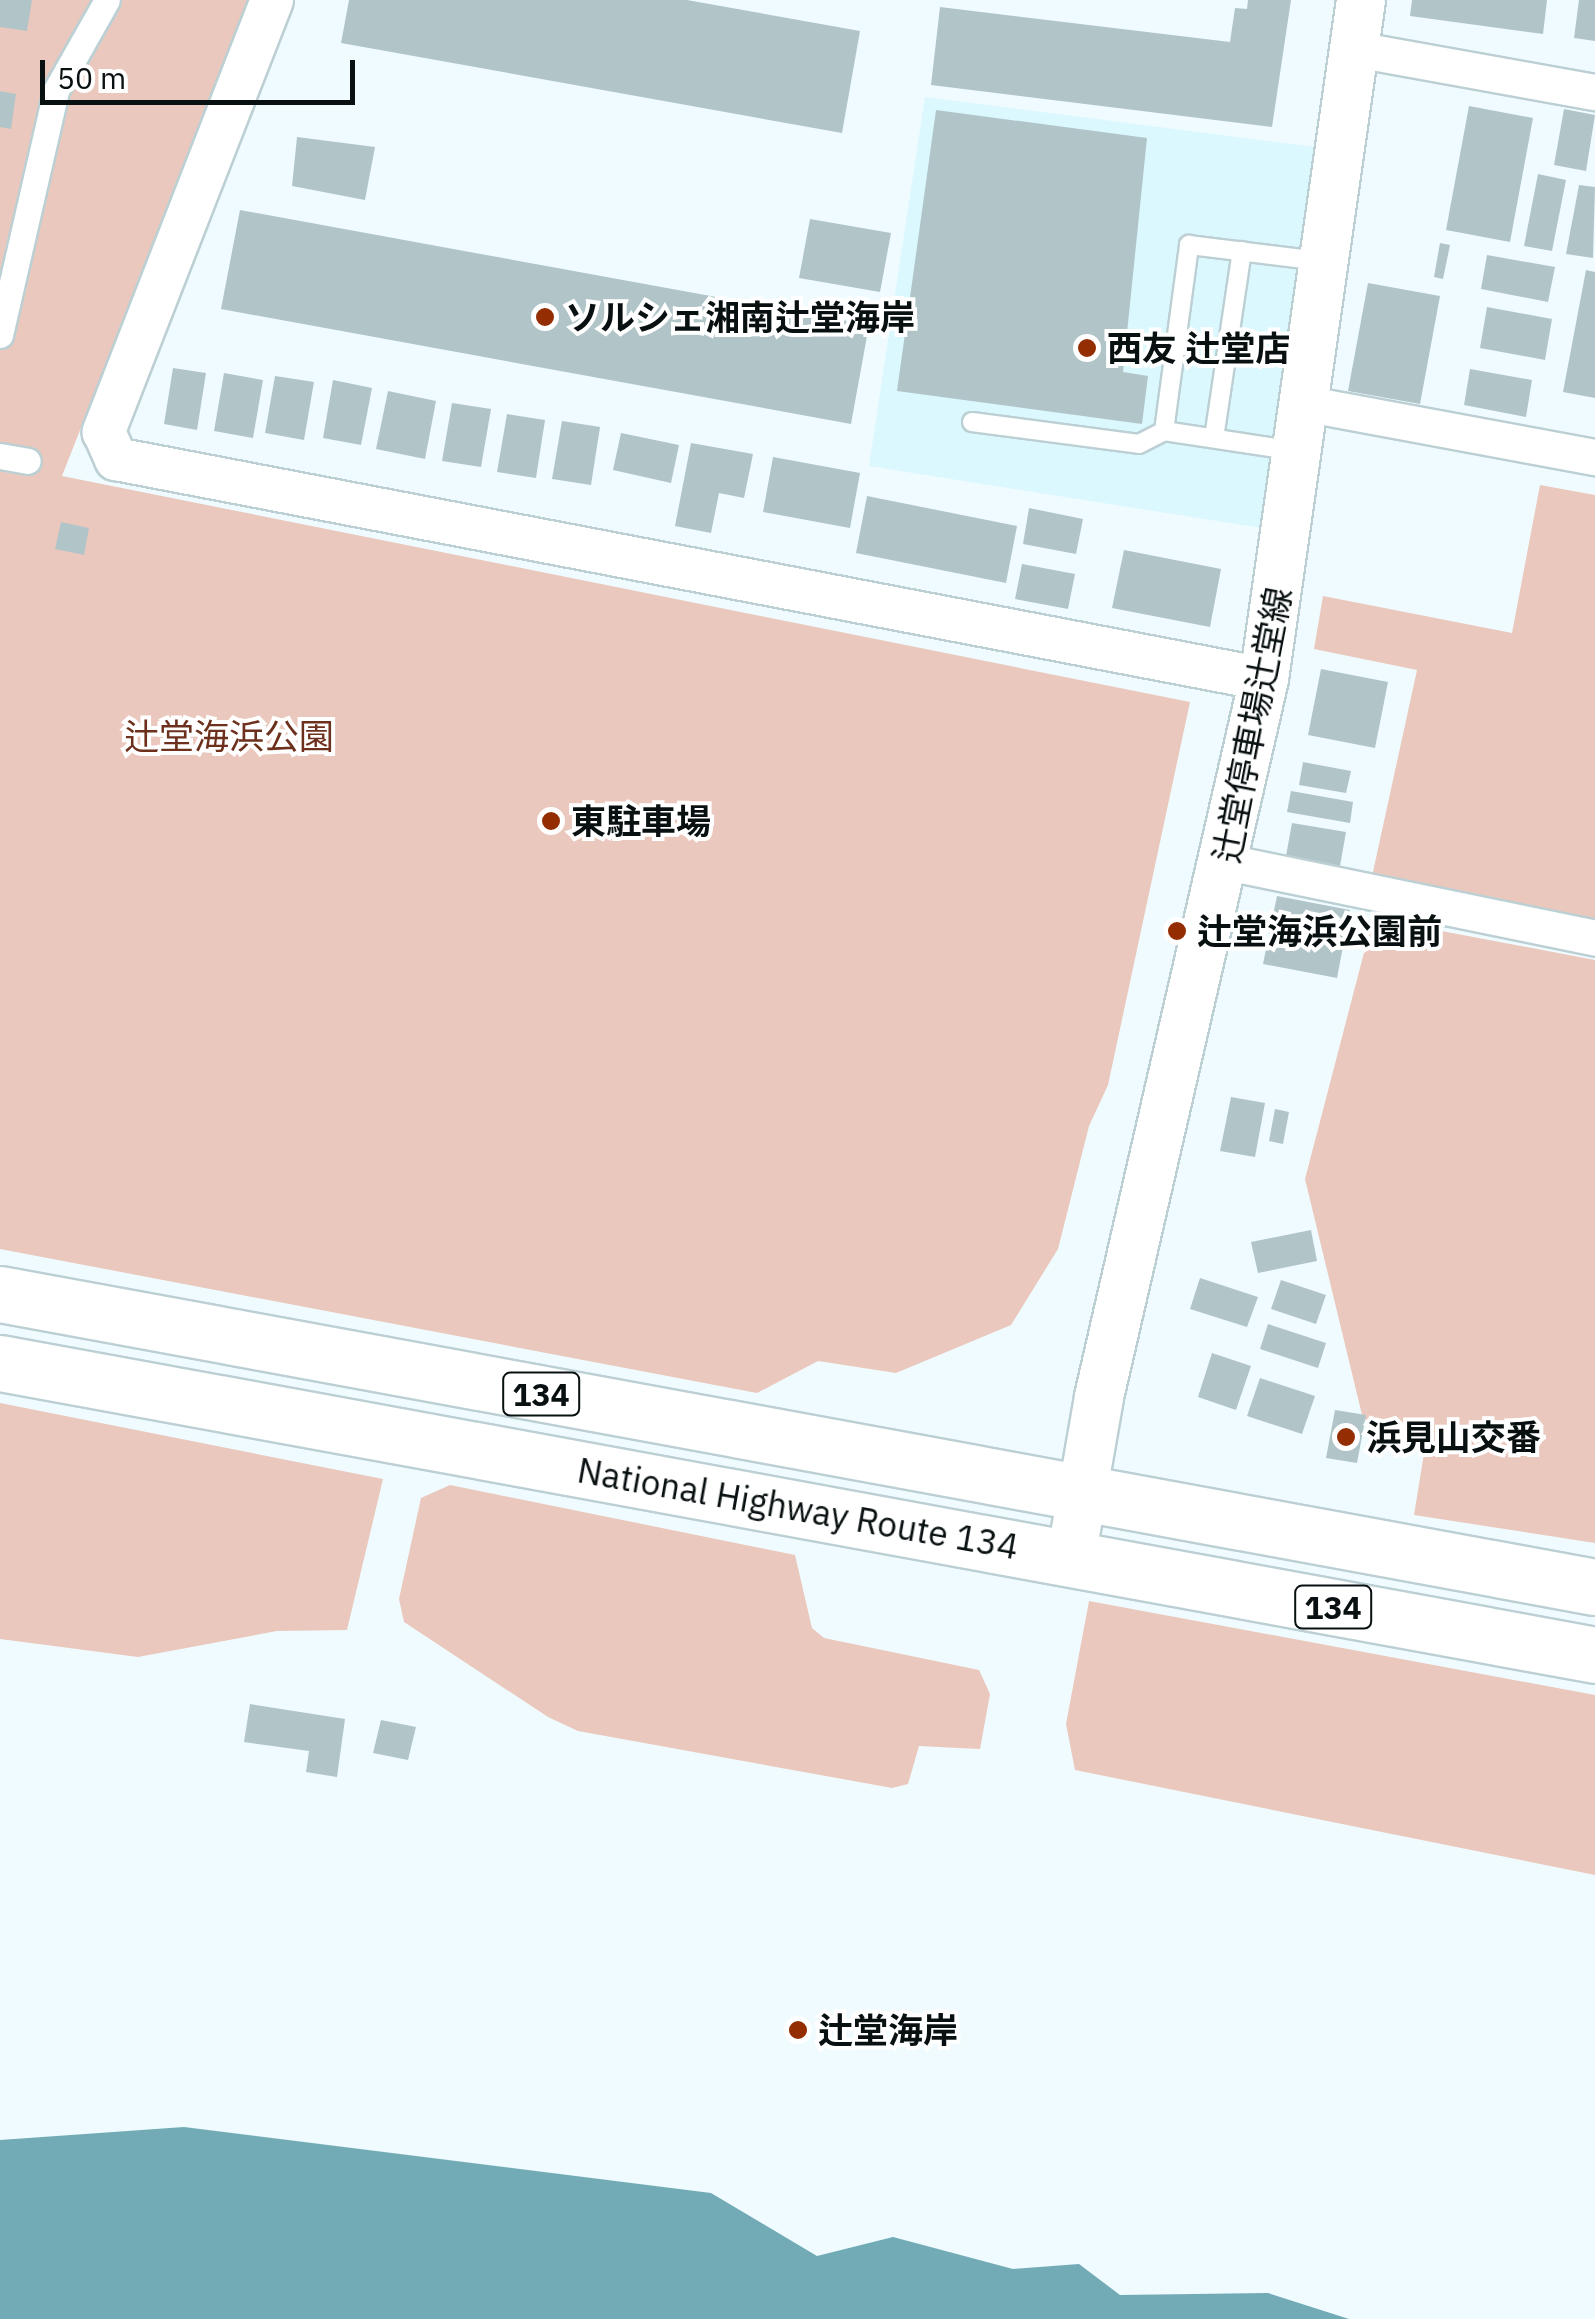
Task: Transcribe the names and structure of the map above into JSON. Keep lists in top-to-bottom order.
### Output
{
  "streets": {
    "highway": ["134", "National Highway Route 134"],
    "main road": ["辻堂停車場辻堂線"]
  },
  "crossings": [
    ["辻堂停車場辻堂線", "National Highway Route 134"]
  ],
  "parks": ["辻堂海浜公園"],
  "places": [
    "ソルシェ湘南辻堂海岸",
    "西友 辻堂店",
    "東駐車場",
    "辻堂海浜公園前",
    "浜見山交番",
    "辻堂海岸"
  ],
  "scale_bar": "50 m"
}
